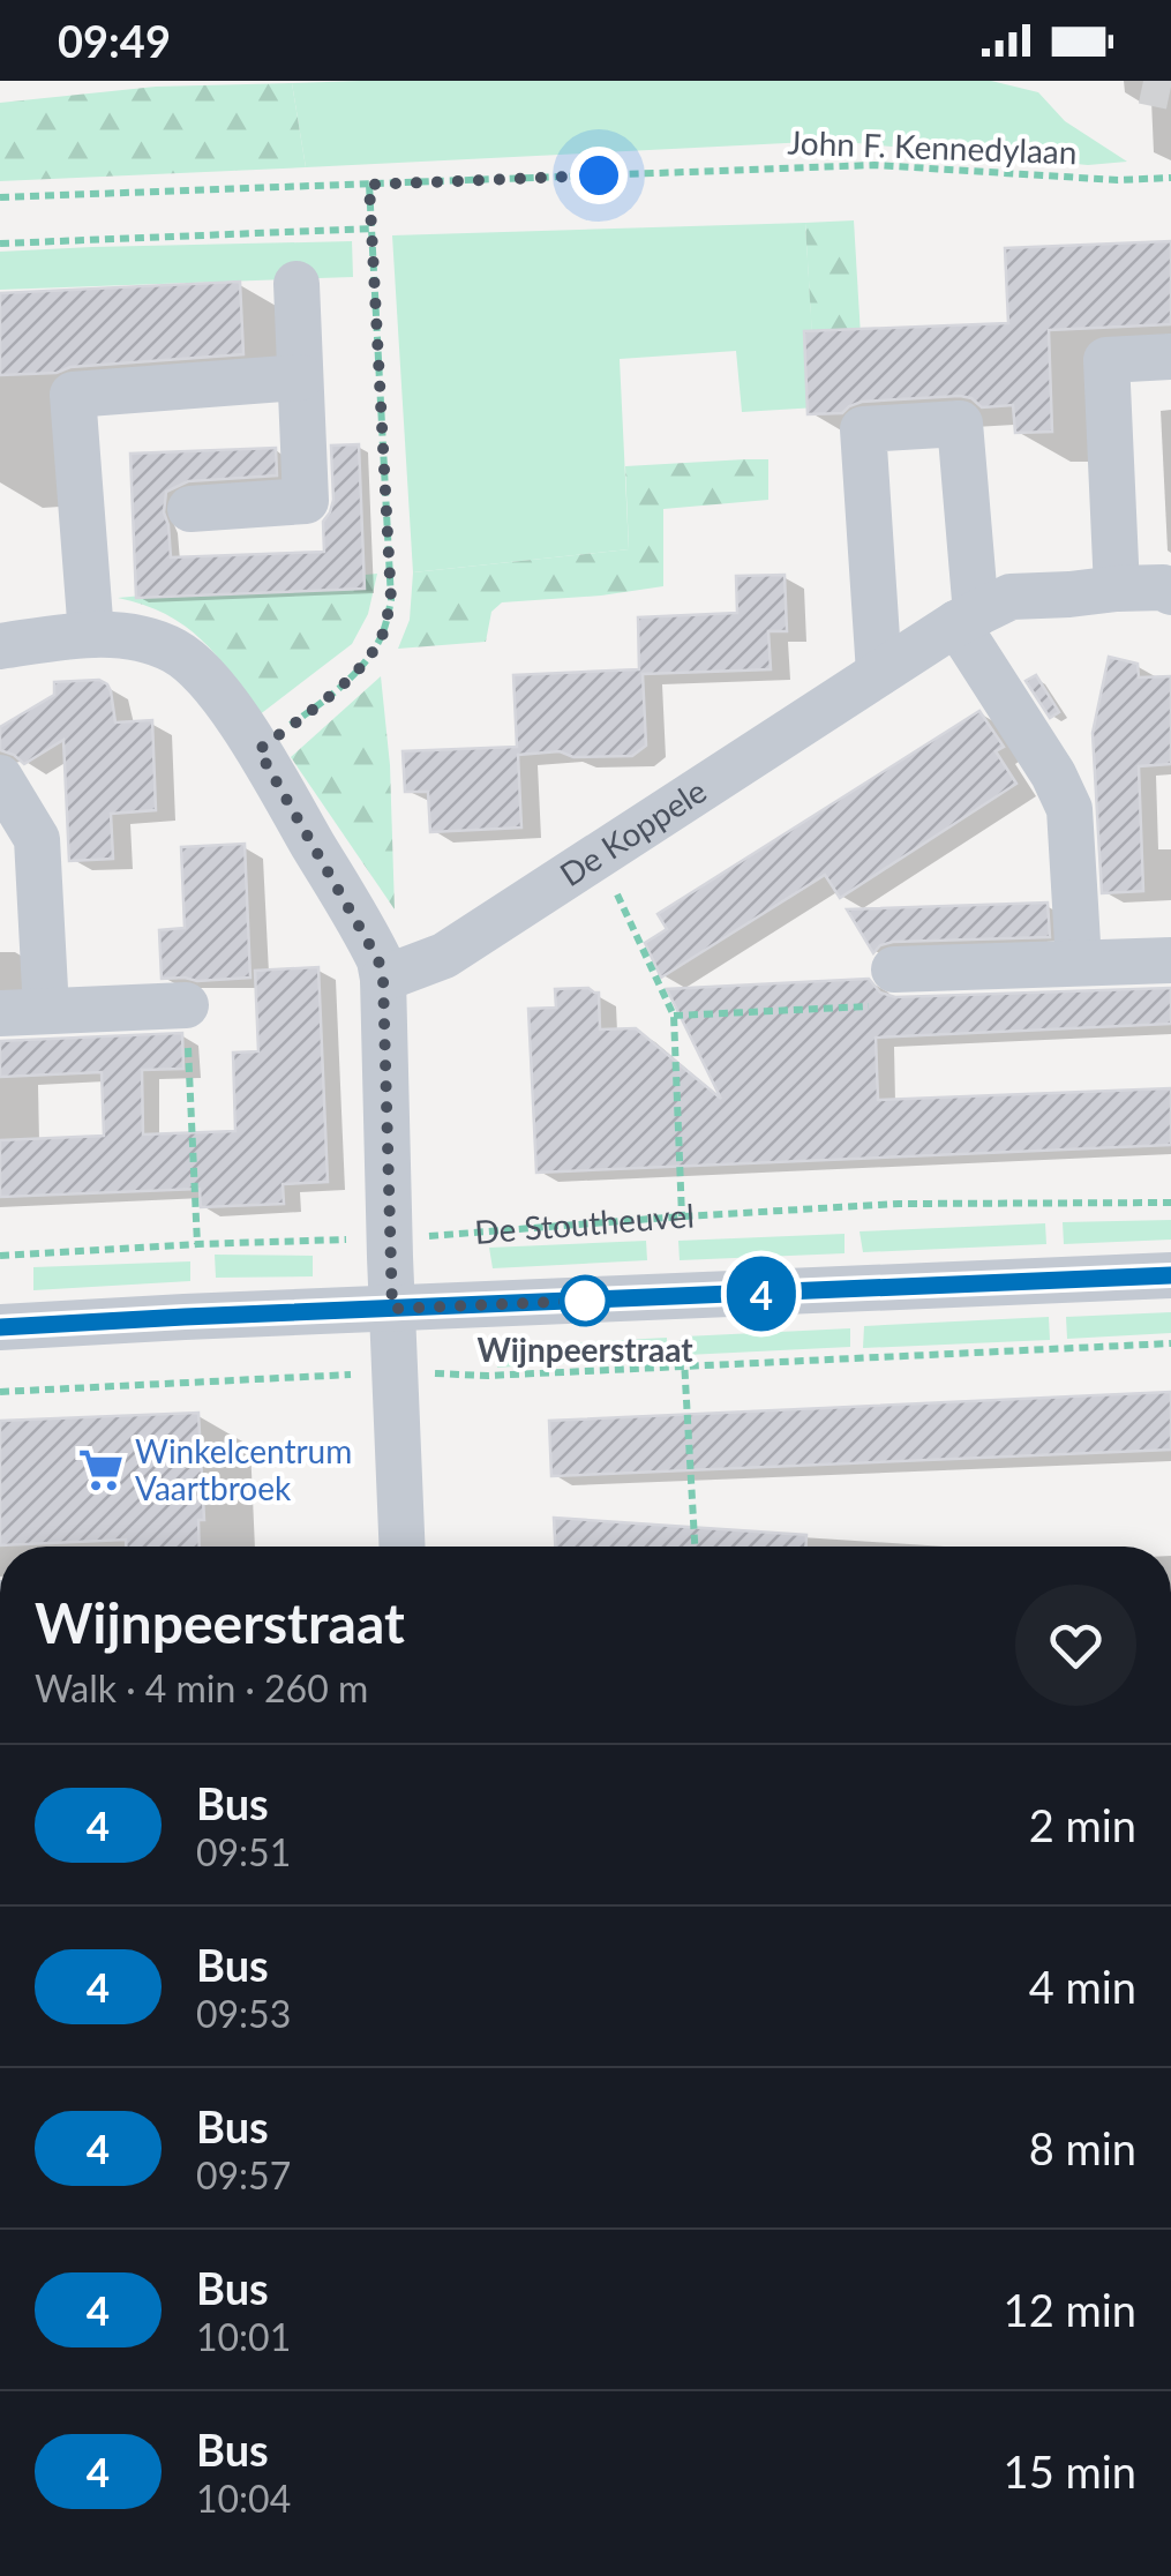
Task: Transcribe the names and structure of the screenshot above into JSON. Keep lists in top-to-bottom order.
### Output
{
  "streets": {
    "street": ["De Koppele"],
    "path": ["John F. Kennedylaan", "De Stoutheuvel"]
  },
  "places": {
    "other": ["Wijnpeerstraat"],
    "supermarket": ["Winkelcentrum Vaartbroek"]
  },
  "lines": ["bus line 4"],
  "page": {
    "status": "09:49",
    "on_map": "4",
    "heading": ["Wijnpeerstraat", "Walk · 4 min · 260 m"],
    "list": [
      {
        "mark": "4",
        "name": "Bus",
        "note": "09:51",
        "value": "2 min"
      },
      {
        "mark": "4",
        "name": "Bus",
        "note": "09:53",
        "value": "4 min"
      },
      {
        "mark": "4",
        "name": "Bus",
        "note": "09:57",
        "value": "8 min"
      },
      {
        "mark": "4",
        "name": "Bus",
        "note": "10:01",
        "value": "12 min"
      },
      {
        "mark": "4",
        "name": "Bus",
        "note": "10:04",
        "value": "15 min"
      }
    ]
  }
}
